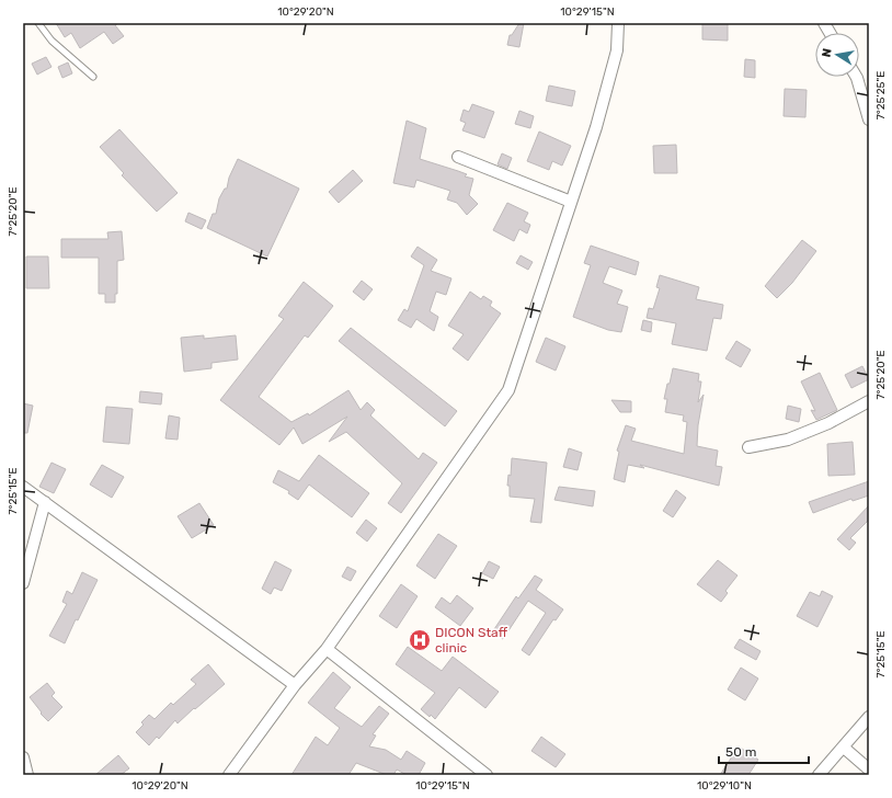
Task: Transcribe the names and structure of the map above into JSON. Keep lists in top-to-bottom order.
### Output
{
  "places": {
    "hospital": ["DICON Staff clinic"]
  },
  "scale_bar": "50 m",
  "north": "left",
  "coordinates": [
    "10°29'20\"N",
    "10°29'15\"N",
    "7°25'25\"E",
    "7°25'20\"E",
    "7°25'15\"E",
    "10°29'10\"N"
  ]
}
